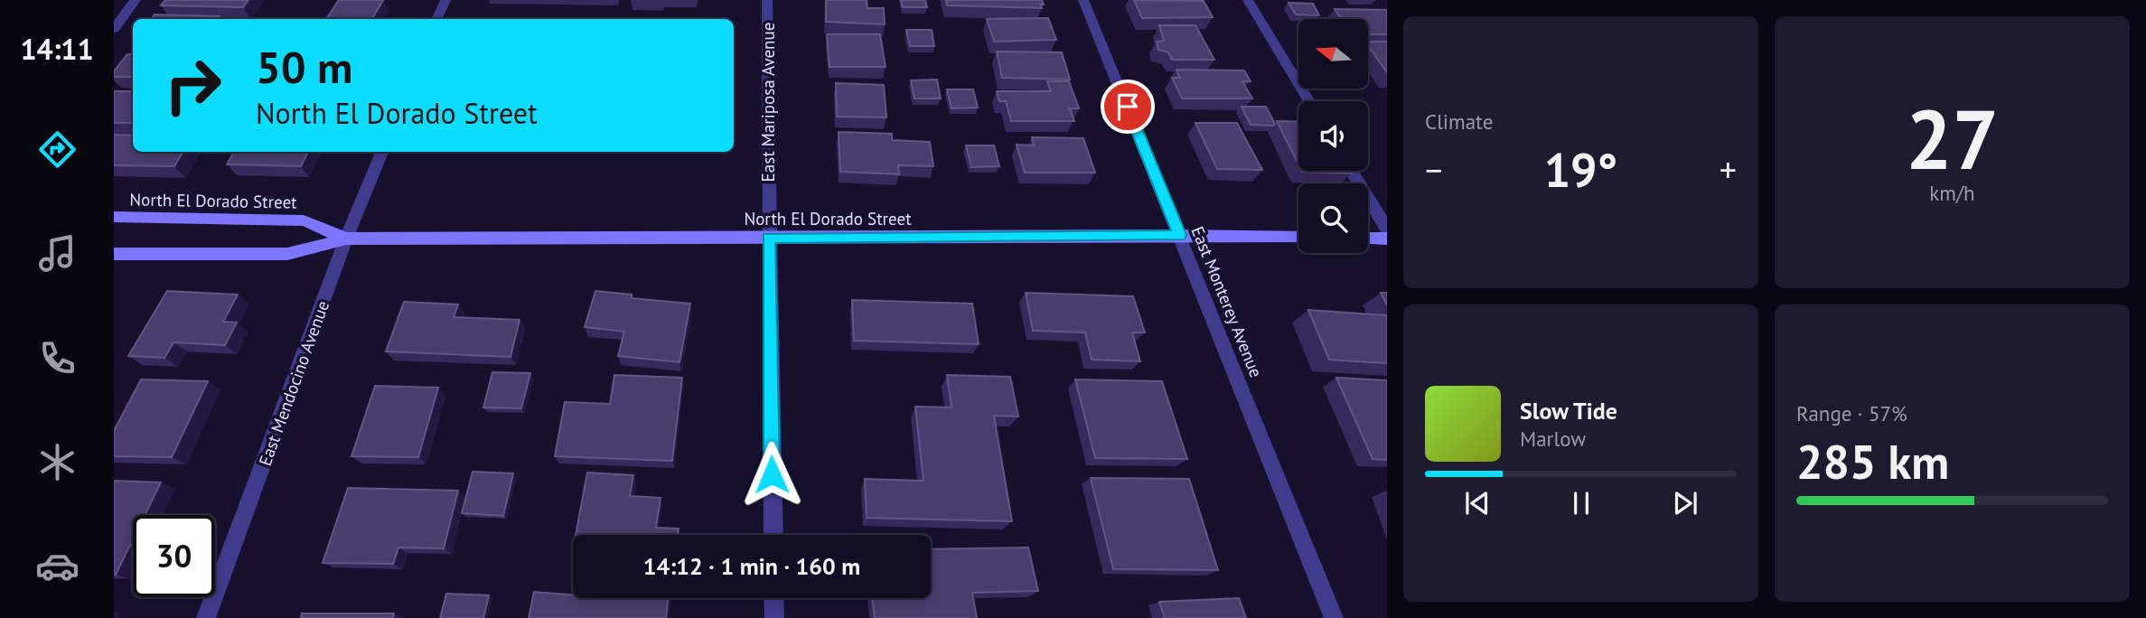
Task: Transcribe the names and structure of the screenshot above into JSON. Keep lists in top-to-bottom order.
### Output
{
  "streets": {
    "main road": ["North El Dorado Street"],
    "street": ["East Mariposa Avenue", "East Monterey Avenue", "East Mendocino Avenue"]
  },
  "crossings": [
    ["East Mariposa Avenue", "North El Dorado Street"],
    ["North El Dorado Street", "East Monterey Avenue"],
    ["North El Dorado Street", "East Mendocino Avenue"]
  ],
  "north": "left",
  "page": {
    "tabs": "14:11",
    "tile": [
      "Climate",
      ["27", "km/h"],
      ["Range · 57%", "285 km"]
    ],
    "turn": ["50 m", "North El Dorado Street"],
    "heat": ["−", "19°", "+"],
    "song": ["Slow Tide", "Marlow"],
    "limit": "30",
    "trip": "14:12 · 1 min · 160 m"
  }
}
